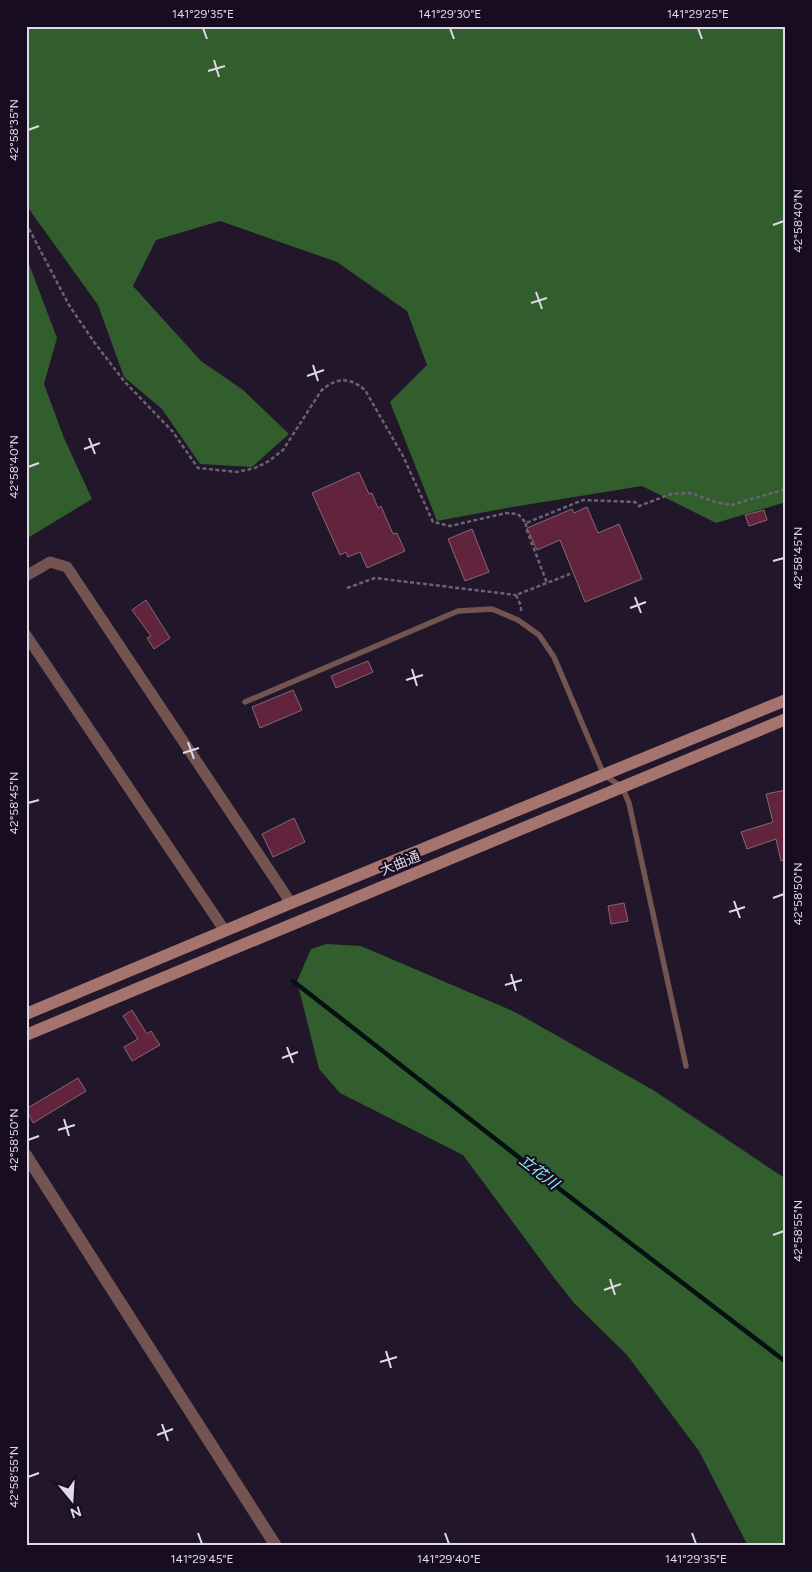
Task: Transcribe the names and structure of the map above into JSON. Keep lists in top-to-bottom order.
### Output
{
  "streets": {
    "main road": ["大曲通"]
  },
  "water": ["立花川"],
  "north": "bottom",
  "coordinates": [
    "141°29'35\"E",
    "141°29'30\"E",
    "141°29'25\"E",
    "42°58'35\"N",
    "42°58'40\"N",
    "42°58'45\"N",
    "42°58'50\"N",
    "42°58'55\"N",
    "141°29'45\"E",
    "141°29'40\"E"
  ]
}
